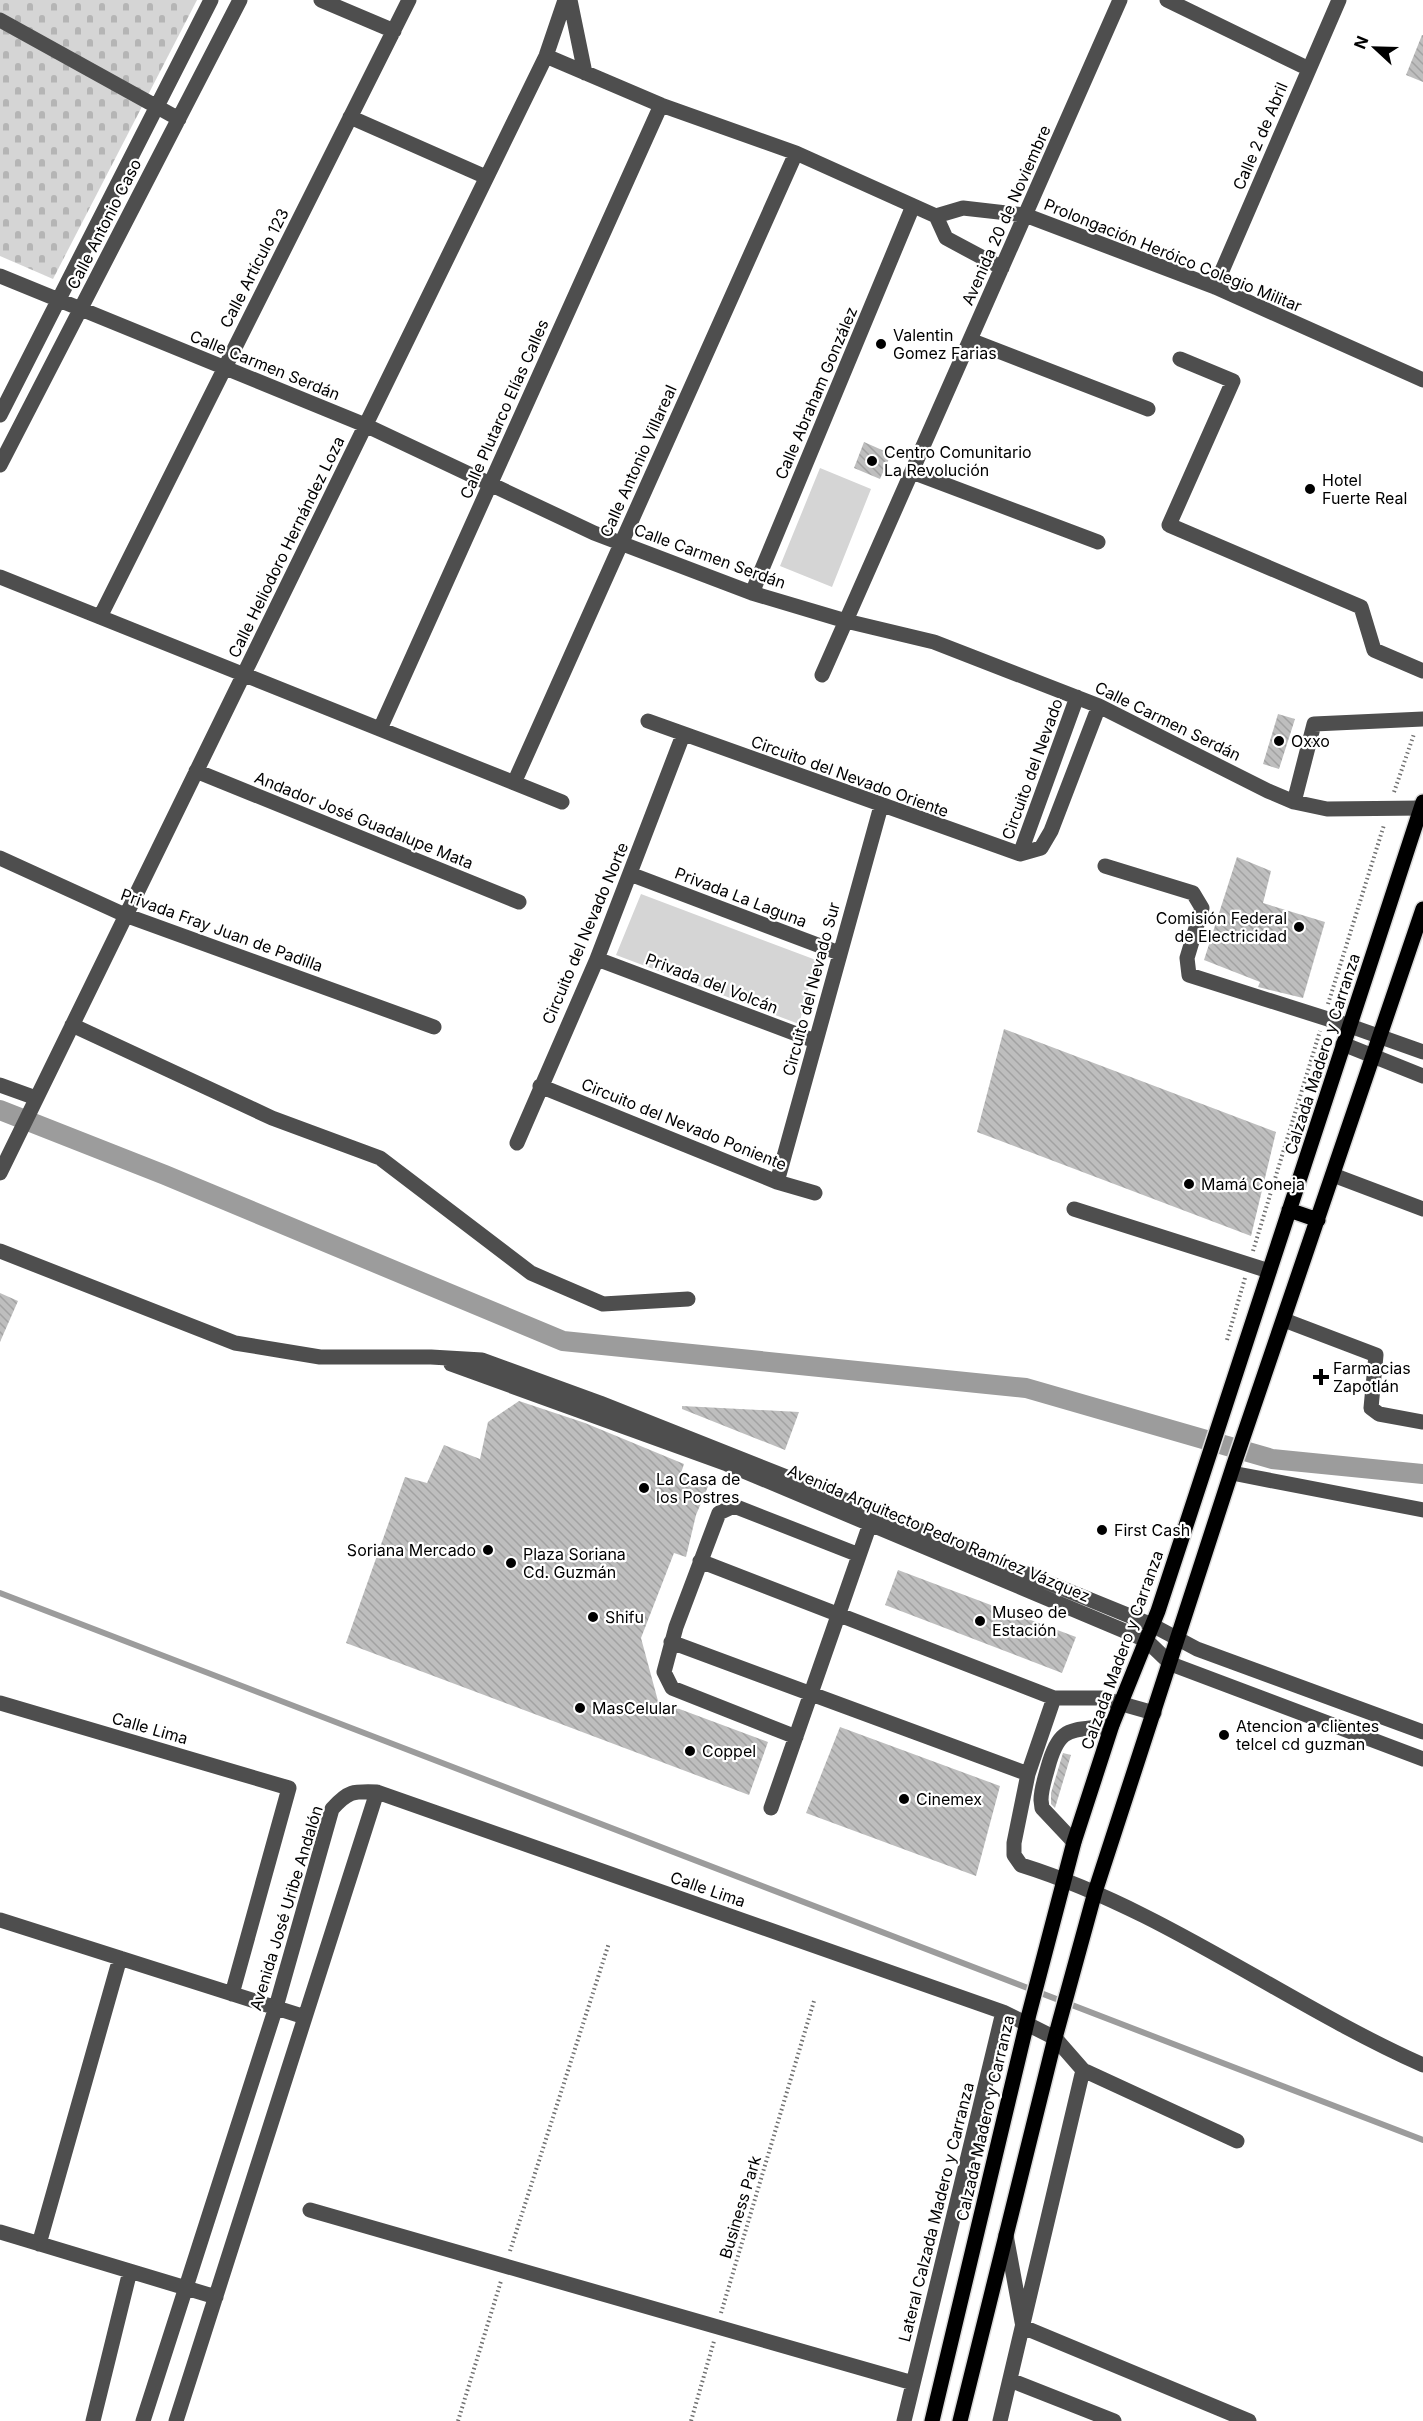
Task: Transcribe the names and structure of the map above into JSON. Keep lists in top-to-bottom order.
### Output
{
  "streets": {
    "main road": ["Calzada Madero y Carranza"],
    "street": [
      "Calle 2 de Abril",
      "Avenida 20 de Noviembre",
      "Calle Antonio Caso",
      "Prolongación Heróico Colegio Militar",
      "Calle Artículo 123",
      "Calle Carmen Serdán",
      "Calle Abraham González",
      "Calle Plutarco Elías Calles",
      "Calle Antonio Villareal",
      "Calle Heliodoro Hernández Loza",
      "Circuito del Nevado",
      "Circuito del Nevado Oriente",
      "Andador José Guadalupe Mata",
      "Privada La Laguna",
      "Privada Fray Juan de Padilla",
      "Circuito del Nevado Norte",
      "Privada del Volcán",
      "Circuito del Nevado Sur",
      "Circuito del Nevado Poniente",
      "Avenida Arquitecto Pedro Ramírez Vázquez",
      "Calle Lima",
      "Avenida José Uribe Andalón",
      "Lateral Calzada Madero y Carranza"
    ],
    "path": ["Business Park"]
  },
  "crossings": [
    ["Calle 2 de Abril", "Prolongación Heróico Colegio Militar"],
    ["Avenida 20 de Noviembre", "Prolongación Heróico Colegio Militar"],
    ["Avenida 20 de Noviembre", "Calle Carmen Serdán"],
    ["Calle Antonio Caso", "Calle Carmen Serdán"],
    ["Calle Artículo 123", "Calle Carmen Serdán"],
    ["Calle Carmen Serdán", "Calle Abraham González"],
    ["Calle Carmen Serdán", "Calle Plutarco Elías Calles"],
    ["Calle Carmen Serdán", "Calle Antonio Villareal"],
    ["Calle Carmen Serdán", "Calle Heliodoro Hernández Loza"],
    ["Calle Carmen Serdán", "Circuito del Nevado"],
    ["Calle Carmen Serdán", "Calzada Madero y Carranza"],
    ["Calle Heliodoro Hernández Loza", "Andador José Guadalupe Mata"],
    ["Calle Heliodoro Hernández Loza", "Privada Fray Juan de Padilla"],
    ["Circuito del Nevado", "Circuito del Nevado Oriente"],
    ["Circuito del Nevado Oriente", "Circuito del Nevado Norte"],
    ["Circuito del Nevado Oriente", "Circuito del Nevado Sur"],
    ["Privada La Laguna", "Circuito del Nevado Norte"],
    ["Privada La Laguna", "Circuito del Nevado Sur"],
    ["Circuito del Nevado Norte", "Privada del Volcán"],
    ["Circuito del Nevado Norte", "Circuito del Nevado Poniente"],
    ["Privada del Volcán", "Circuito del Nevado Sur"],
    ["Circuito del Nevado Sur", "Circuito del Nevado Poniente"],
    ["Calzada Madero y Carranza", "Avenida Arquitecto Pedro Ramírez Vázquez"],
    ["Calzada Madero y Carranza", "Calle Lima"],
    ["Calle Lima", "Avenida José Uribe Andalón"],
    ["Calle Lima", "Lateral Calzada Madero y Carranza"]
  ],
  "places": {
    "other": [
      "Valentin Gomez Farias",
      "Centro Comunitario La Revolución",
      "Hotel Fuerte Real",
      "Oxxo",
      "Comisión Federal de Electricidad",
      "Mamá Coneja",
      "La Casa de los Postres",
      "First Cash",
      "Soriana Mercado",
      "Plaza Soriana Cd. Guzmán",
      "Shifu",
      "Museo de Estación",
      "MasCelular",
      "Atencion a clientes telcel cd guzman",
      "Coppel",
      "Cinemex"
    ],
    "health": ["Farmacias Zapotlán"]
  },
  "north": "left"
}
